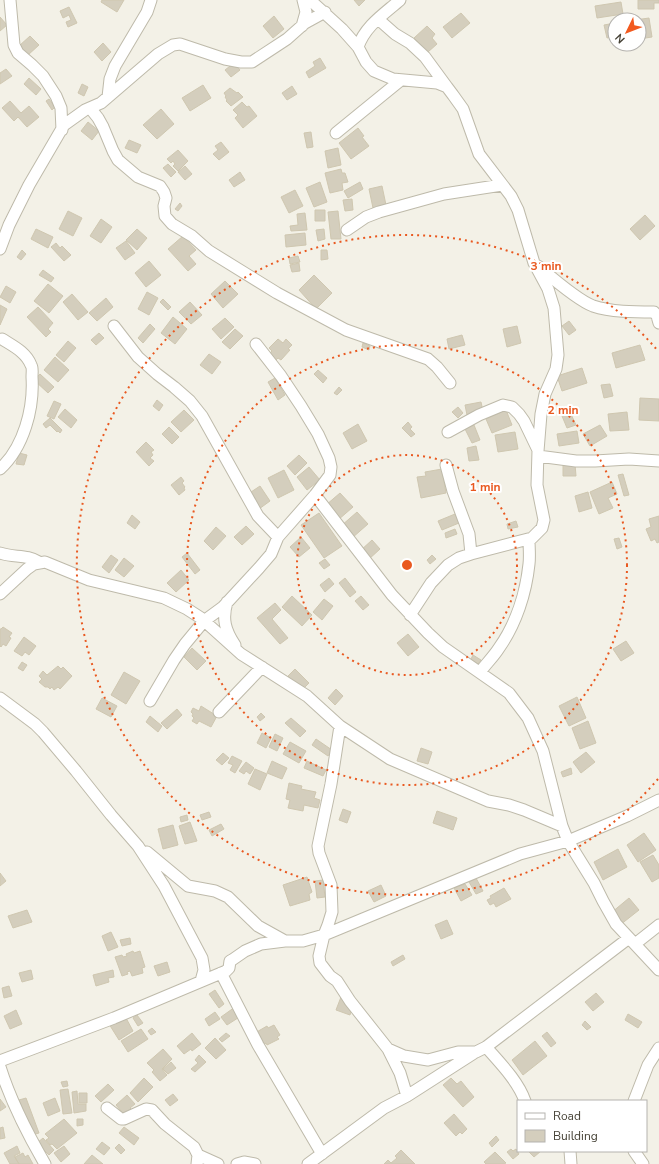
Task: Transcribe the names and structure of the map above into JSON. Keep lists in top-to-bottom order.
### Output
{
  "legend": ["Road", "Building"],
  "north": "bottom left",
  "rings": ["3 min", "2 min", "1 min"]
}
